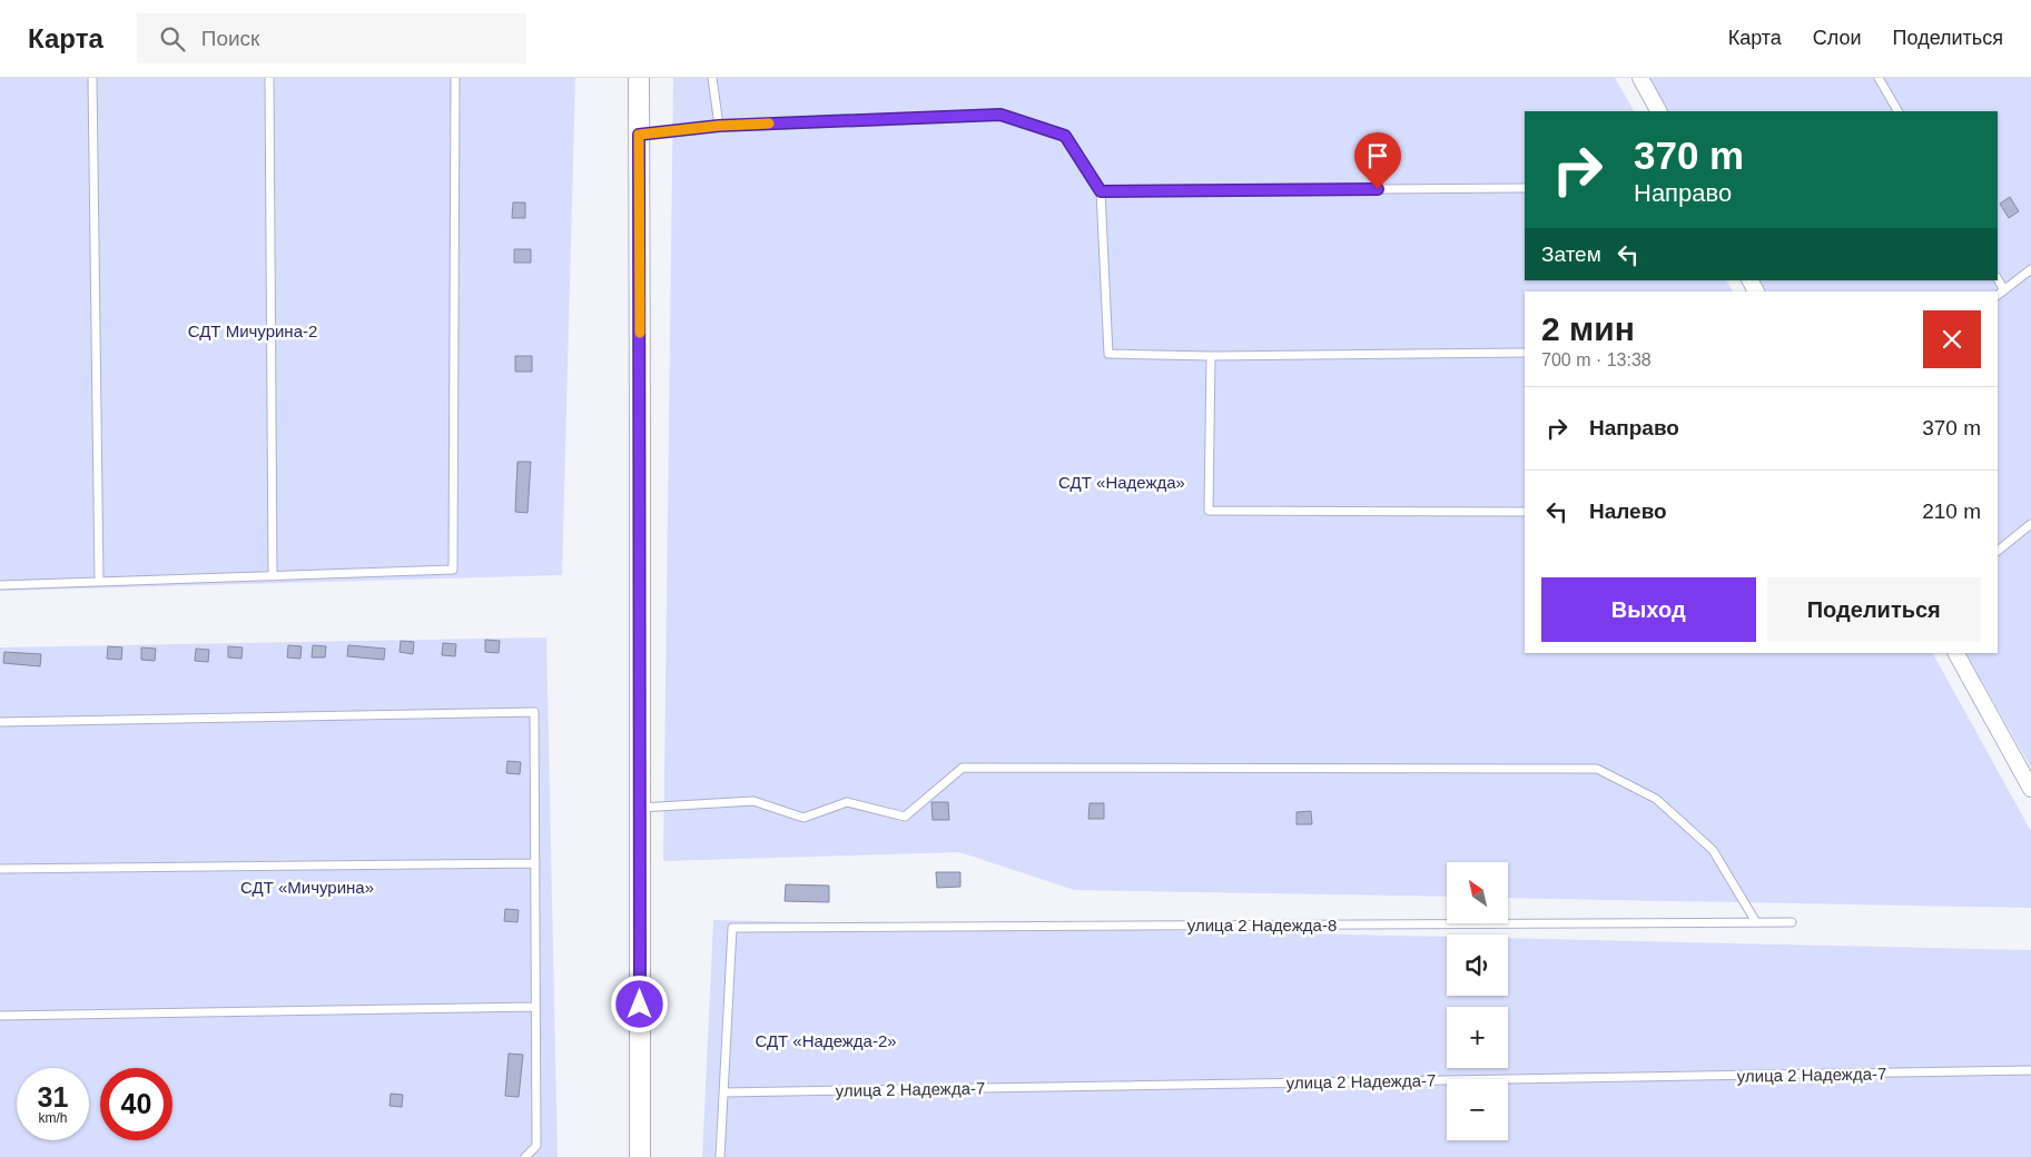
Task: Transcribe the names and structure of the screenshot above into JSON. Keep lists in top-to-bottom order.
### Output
{
  "streets": {
    "lane": ["улица 2 Надежда-8", "улица 2 Надежда-7"]
  },
  "crossings": [
    ["улица 2 Надежда-8", "улица 2 Надежда-7"]
  ],
  "parks": [
    "СДТ Мичурина-2",
    "СДТ «Надежда»",
    "СДТ «Мичурина»",
    "СДТ «Надежда-2»"
  ],
  "north": "top left",
  "page": {
    "header": "Карта",
    "search": "Поиск",
    "nav": ["Карта", "Слои", "Поделиться"],
    "turn": ["370 m", "Направо"],
    "then": "Затем",
    "heading": ["2 мин", "700 m · 13:38"],
    "list": [
      {
        "name": "Направо",
        "value": "370 m"
      },
      {
        "name": "Налево",
        "value": "210 m"
      }
    ],
    "buttons": ["Выход", "Поделиться"],
    "map_buttons": ["+", "−"],
    "speed": "31 km/h",
    "limit": "40"
  }
}
